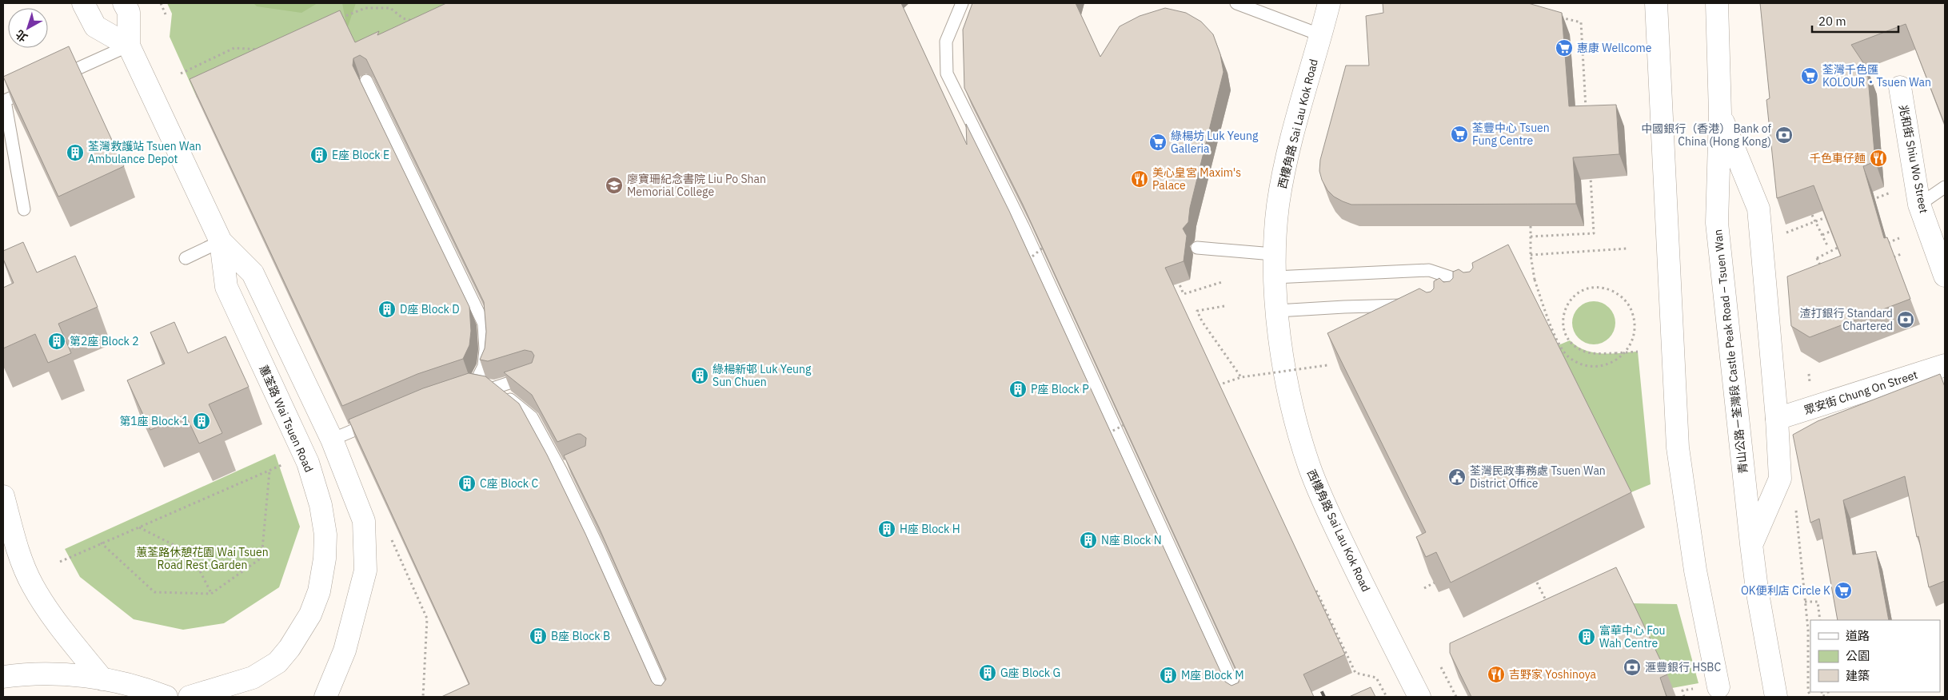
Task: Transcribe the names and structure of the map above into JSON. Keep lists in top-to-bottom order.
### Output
{
  "streets": {
    "main road": [
      "西樓角路 Sai Lau Kok Road",
      "兆和街 Shiu Wo Street",
      "青山公路－荃灣段 Castle Peak Road – Tsuen Wan",
      "眾安街 Chung On Street",
      "蕙荃路 Wai Tsuen Road"
    ]
  },
  "parks": ["蕙荃路休憩花園 Wai Tsuen Road Rest Garden"],
  "places": {
    "supermarket": [
      "惠康 Wellcome",
      "荃灣千色匯 KOLOUR‧Tsuen Wan",
      "荃豐中心 Tsuen Fung Centre",
      "綠楊坊 Luk Yeung Galleria",
      "OK便利店 Circle K"
    ],
    "bank": ["中國銀行（香港） Bank of China (Hong Kong)", "渣打銀行 Standard Chartered", "滙豐銀行 HSBC"],
    "building": [
      "荃灣救護站 Tsuen Wan Ambulance Depot",
      "E座 Block E",
      "D座 Block D",
      "第2座 Block 2",
      "綠楊新邨 Luk Yeung Sun Chuen",
      "P座 Block P",
      "第1座 Block 1",
      "C座 Block C",
      "H座 Block H",
      "N座 Block N",
      "B座 Block B",
      "富華中心 Fou Wah Centre",
      "G座 Block G",
      "M座 Block M"
    ],
    "restaurant": ["千色車仔麵", "美心皇宮 Maxim's Palace", "吉野家 Yoshinoya"],
    "school or university": ["廖寶珊紀念書院 Liu Po Shan Memorial College"],
    "public building": ["荃灣民政事務處 Tsuen Wan District Office"]
  },
  "legend": ["道路", "公園", "建築"],
  "scale_bar": "20 m",
  "north": "bottom left"
}
